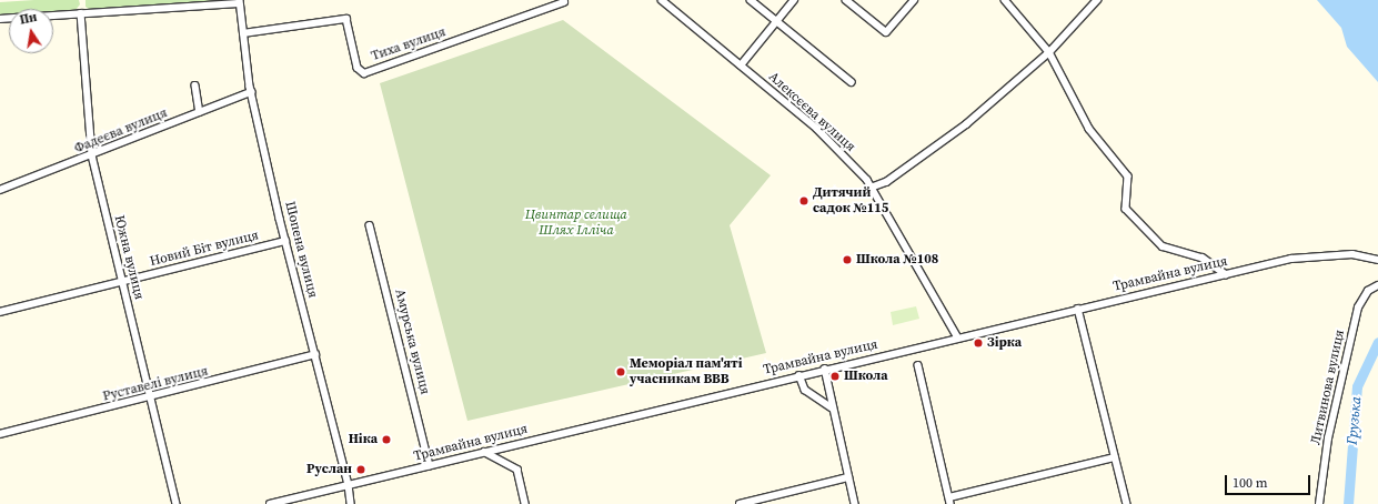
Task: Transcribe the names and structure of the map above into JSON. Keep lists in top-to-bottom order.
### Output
{
  "streets": {
    "street": [
      "Тиха вулиця",
      "Алексєєва вулиця",
      "Фадеєва вулиця",
      "Новий Біт вулиця",
      "Шопена вулиця",
      "Южна вулиця",
      "Трамвайна вулиця",
      "Амурська вулиця",
      "Руставелі вулиця",
      "Литвинова вулиця"
    ]
  },
  "crossings": [
    ["Тиха вулиця", "Шопена вулиця"],
    ["Алексєєва вулиця", "Трамвайна вулиця"],
    ["Фадеєва вулиця", "Шопена вулиця"],
    ["Фадеєва вулиця", "Южна вулиця"],
    ["Новий Біт вулиця", "Шопена вулиця"],
    ["Новий Біт вулиця", "Южна вулиця"],
    ["Шопена вулиця", "Трамвайна вулиця"],
    ["Шопена вулиця", "Руставелі вулиця"],
    ["Южна вулиця", "Руставелі вулиця"],
    ["Трамвайна вулиця", "Амурська вулиця"]
  ],
  "water": ["Грузька"],
  "parks": ["Цвинтар селища Шлях Ілліча"],
  "places": [
    "Дитячий садок №115",
    "Школа №108",
    "Зірка",
    "Меморіал пам'яті учасникам ВВВ",
    "Школа",
    "Ніка",
    "Руслан"
  ],
  "scale_bar": "100 m",
  "north": "top"
}
